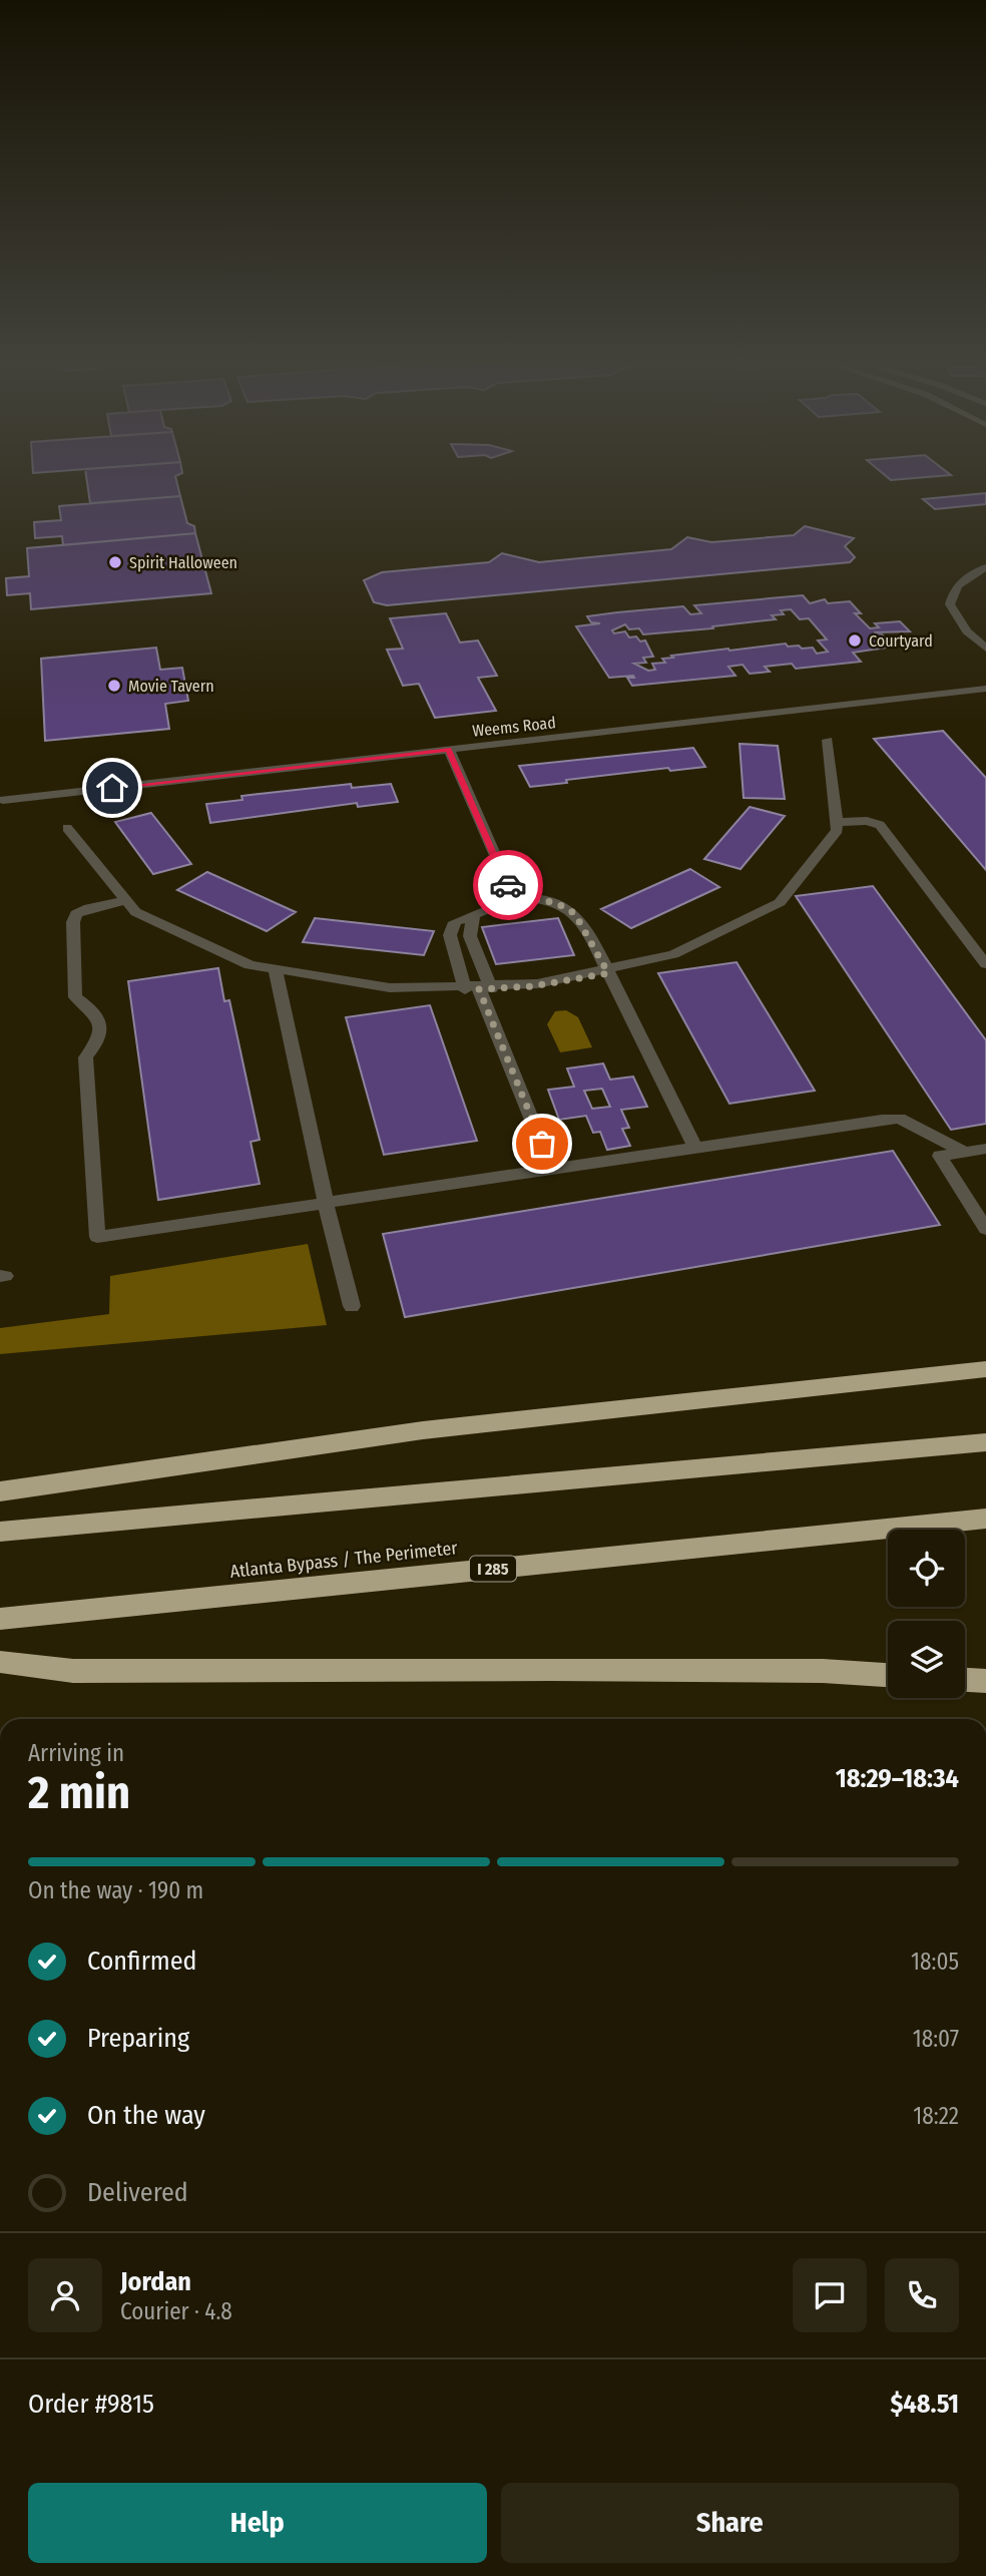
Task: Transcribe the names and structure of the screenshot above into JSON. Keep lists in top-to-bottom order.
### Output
{
  "streets": {
    "highway": ["Atlanta Bypass / The Perimeter", "I 285"],
    "street": ["Weems Road"]
  },
  "places": ["Spirit Halloween", "Courtyard", "Movie Tavern"],
  "page": {
    "heading": ["2 min", "Arriving in", "18:29–18:34"],
    "panel": [
      "Jordan",
      "Courier · 4.8",
      "Order #9815",
      "$48.51"
    ],
    "bar": "On the way · 190 m",
    "list": [
      ["Confirmed", "18:05"],
      ["Preparing", "18:07"],
      ["On the way", "18:22"],
      "Delivered"
    ],
    "buttons": ["Help", "Share"]
  }
}
